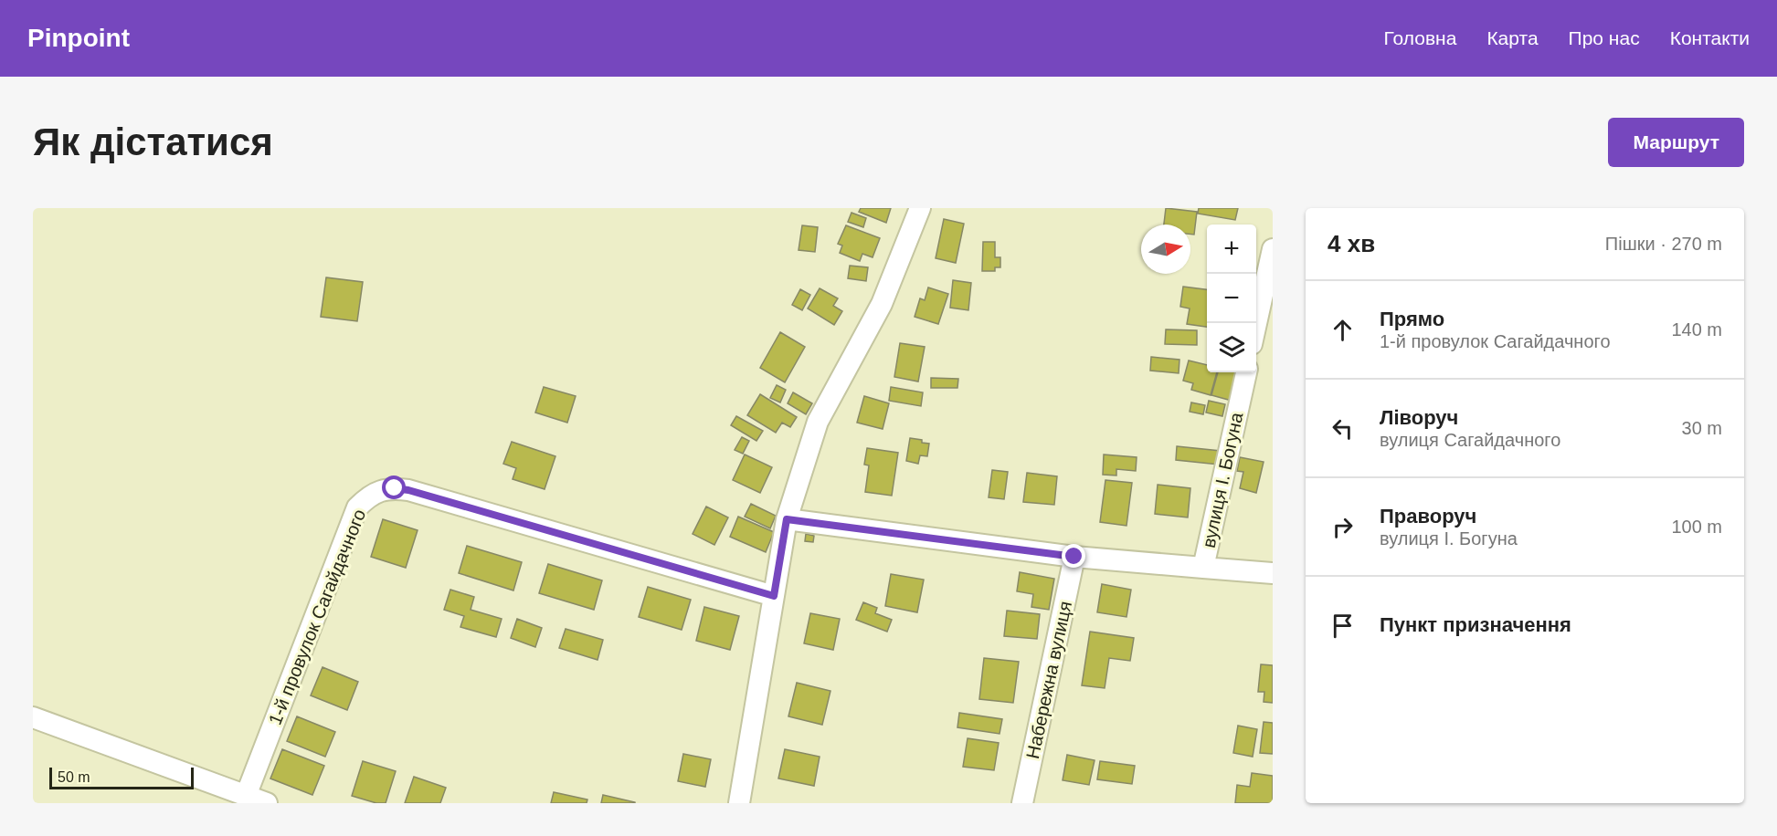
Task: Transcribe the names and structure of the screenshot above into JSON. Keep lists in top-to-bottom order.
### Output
{
  "streets": {
    "street": ["вулиця І. Богуна", "1-й провулок Сагайдачного", "Набережна вулиця"]
  },
  "crossings": [
    ["вулиця І. Богуна", "Набережна вулиця"]
  ],
  "scale_bar": "50 m",
  "north": "right",
  "page": {
    "header": "Pinpoint",
    "nav": [
      "Головна",
      "Карта",
      "Про нас",
      "Контакти"
    ],
    "buttons": "Маршрут",
    "title": "Як дістатися",
    "heading": ["4 хв", "Пішки · 270 m"],
    "map_buttons": ["+", "−"],
    "list": [
      ["Прямо", "1-й провулок Сагайдачного", "140 m"],
      ["Ліворуч", "вулиця Сагайдачного", "30 m"],
      ["Праворуч", "вулиця І. Богуна", "100 m"],
      "Пункт призначення"
    ],
    "scale": "50 m"
  }
}
